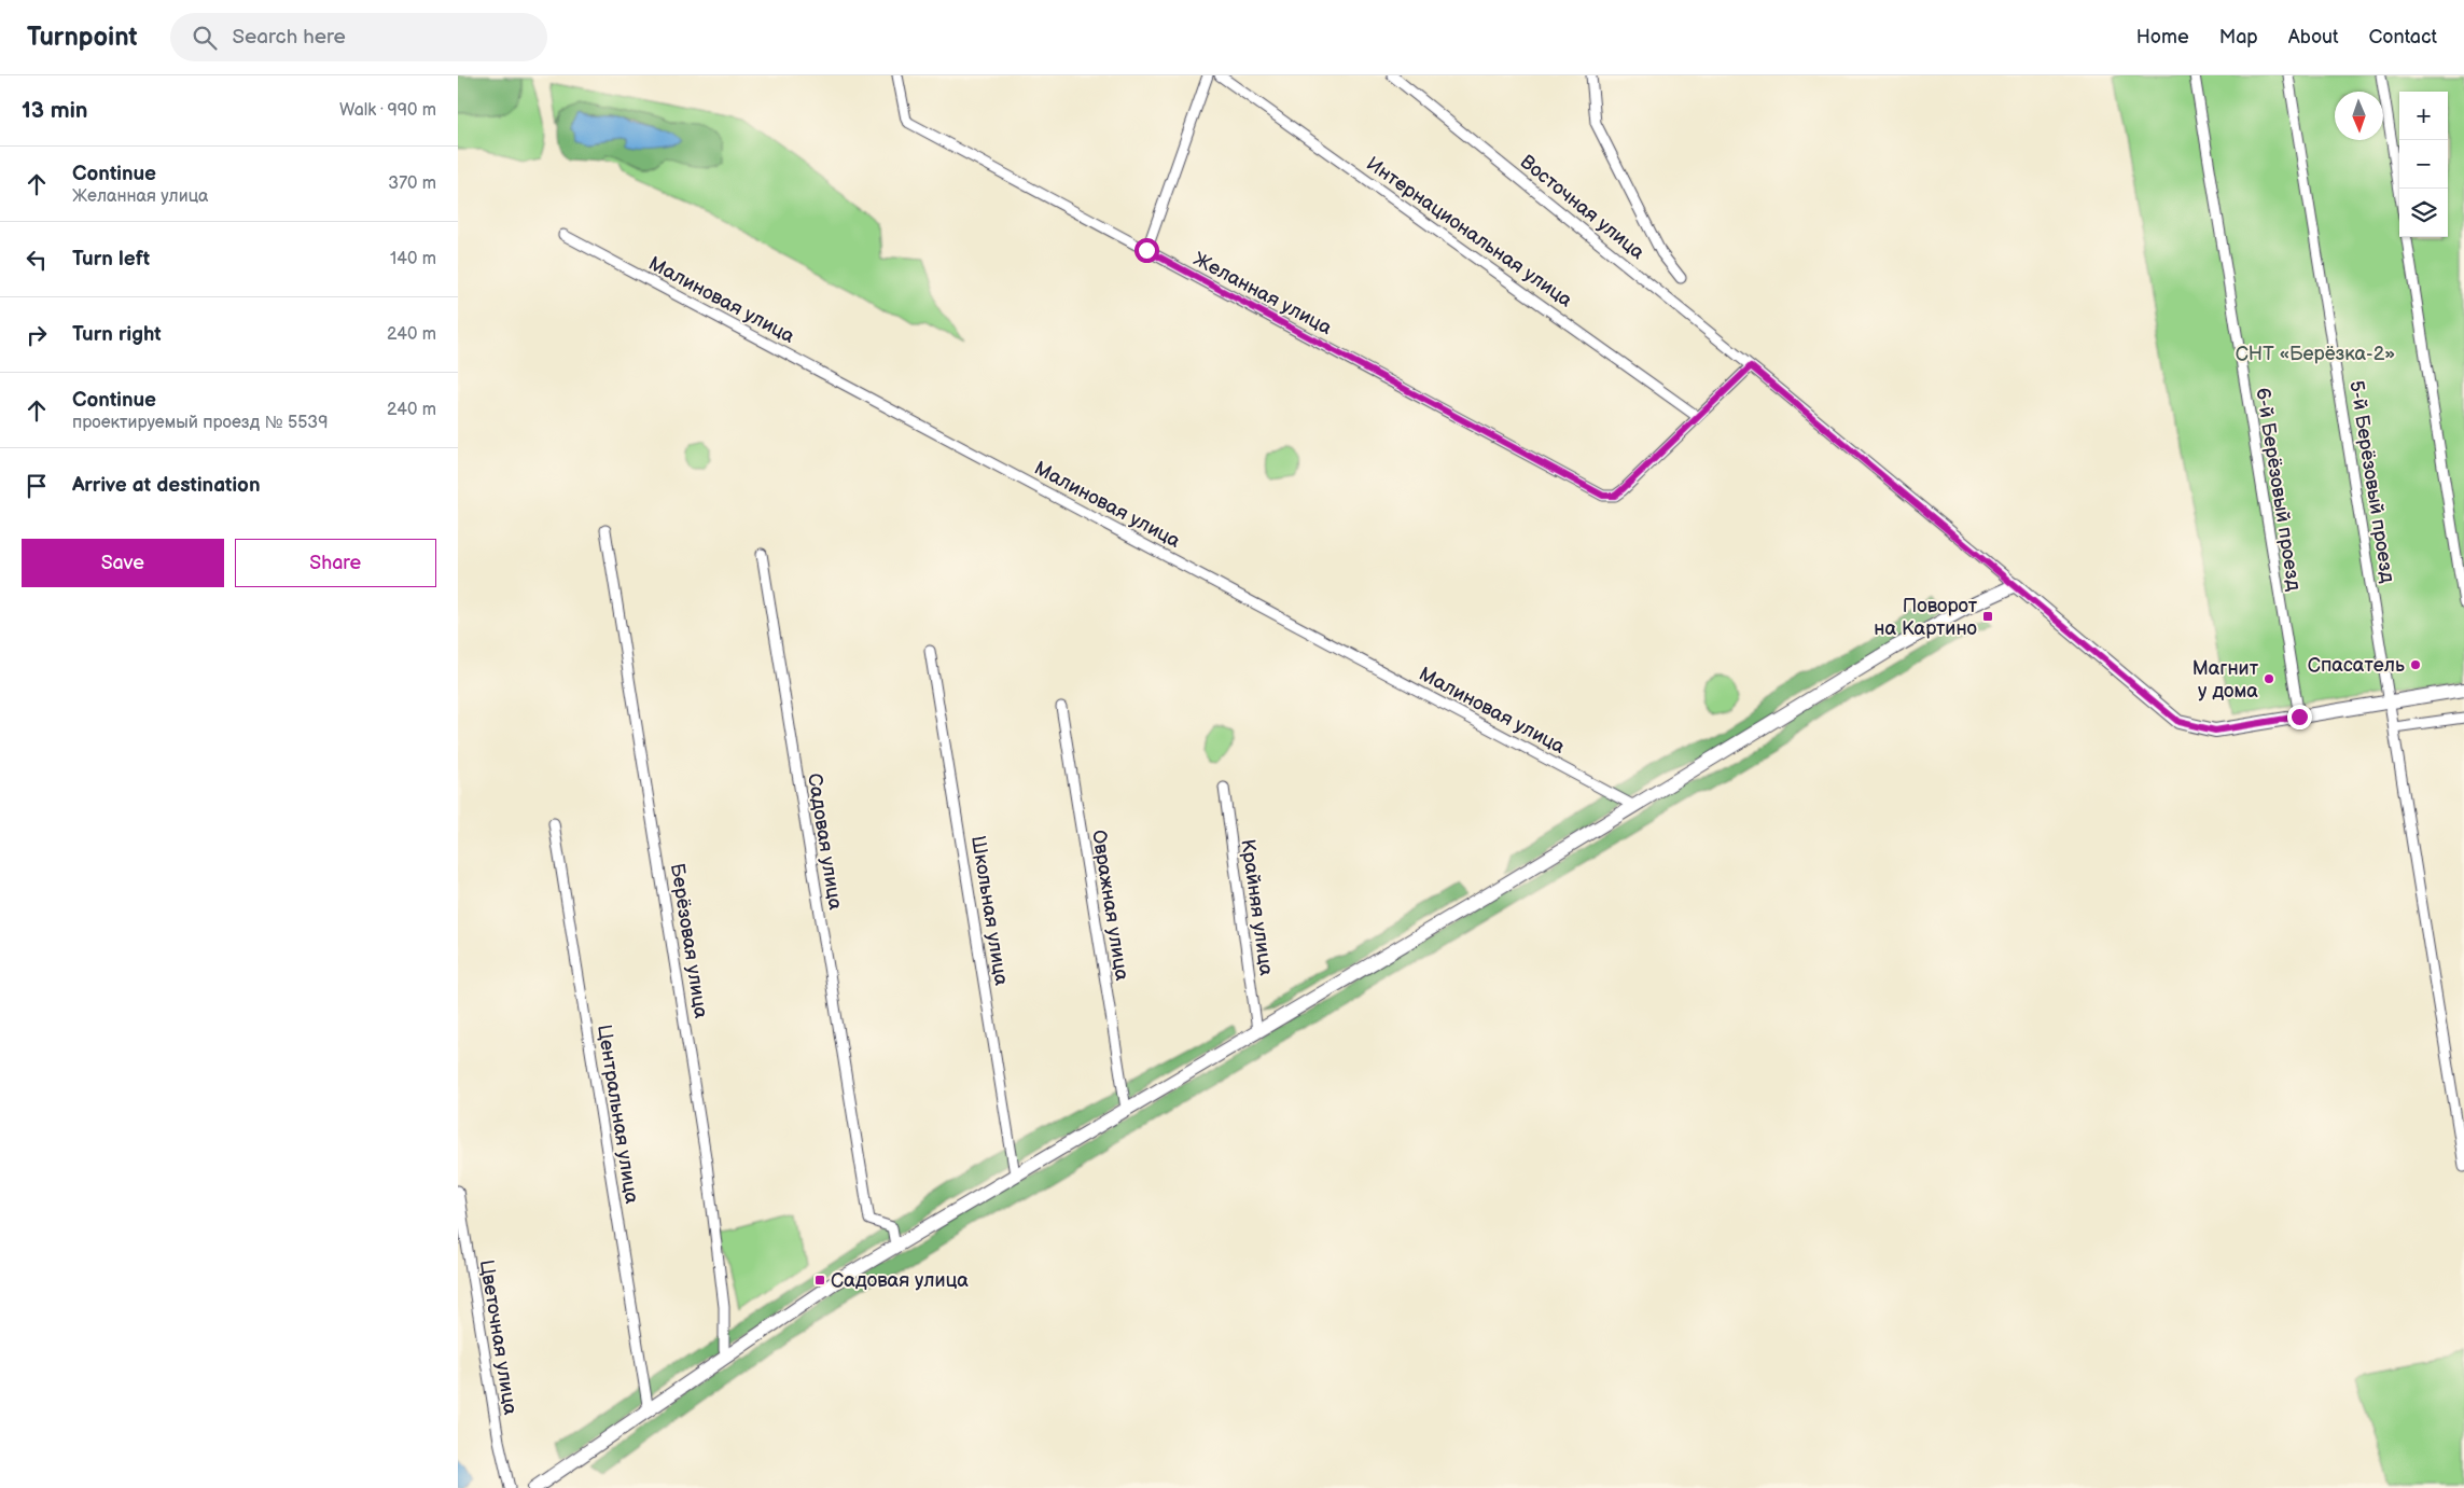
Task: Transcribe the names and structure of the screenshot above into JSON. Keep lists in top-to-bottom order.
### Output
{
  "streets": {
    "street": [
      "Восточная улица",
      "Интернациональная улица",
      "Желанная улица",
      "Малиновая улица",
      "5-й Берёзовый проезд",
      "6-й Берёзовый проезд",
      "Садовая улица",
      "Овражная улица",
      "Крайняя улица",
      "Школьная улица",
      "Берёзовая улица",
      "Центральная улица",
      "Цветочная улица"
    ]
  },
  "crossings": [
    ["Интернациональная улица", "Желанная улица"]
  ],
  "parks": ["СНТ «Берёзка-2»"],
  "places": {
    "transit": ["Поворот на Картино", "Садовая улица"],
    "other": ["Спасатель", "Магнит у дома"]
  },
  "north": "bottom",
  "page": {
    "header": "Turnpoint",
    "search": "Search here",
    "nav": [
      "Home",
      "Map",
      "About",
      "Contact"
    ],
    "heading": ["13 min", "Walk · 990 m"],
    "map_buttons": ["+", "−"],
    "list": [
      ["Continue", "Желанная улица", "370 m"],
      ["Turn left", "140 m"],
      ["Turn right", "240 m"],
      ["Continue", "проектируемый проезд № 5539", "240 m"],
      "Arrive at destination"
    ],
    "buttons": ["Save", "Share"]
  }
}
